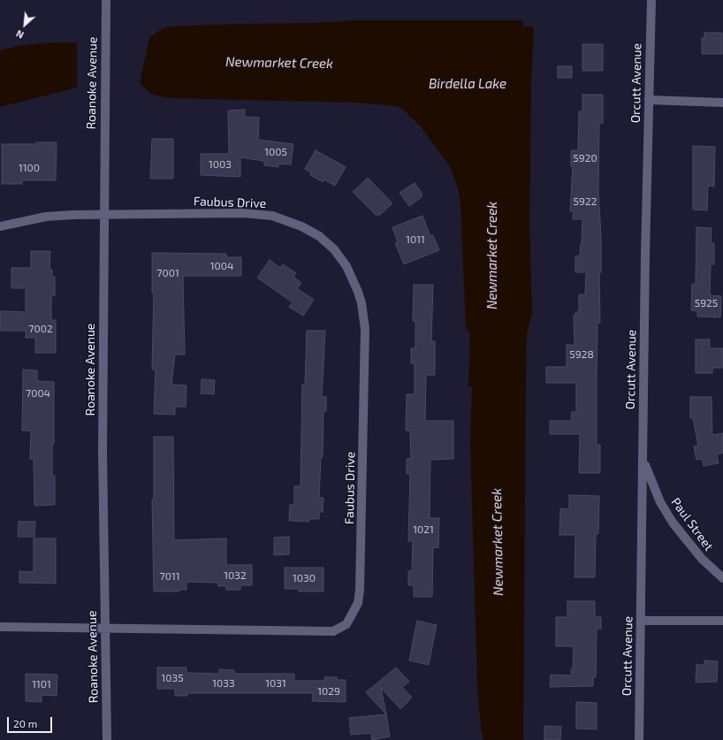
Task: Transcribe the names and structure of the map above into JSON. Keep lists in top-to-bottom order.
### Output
{
  "streets": {
    "street": [
      "Roanoke Avenue",
      "Orcutt Avenue",
      "Faubus Drive",
      "Paul Street"
    ]
  },
  "crossings": [
    ["Roanoke Avenue", "Faubus Drive"],
    ["Orcutt Avenue", "Paul Street"]
  ],
  "water": ["Newmarket Creek", "Birdella Lake"],
  "house_numbers": [
    "1005",
    "5920",
    "1003",
    "1100",
    "5922",
    "1011",
    "1004",
    "7001",
    "5925",
    "7002",
    "5928",
    "7004",
    "1021",
    "1032",
    "7011",
    "1030",
    "1035",
    "1033",
    "1031",
    "1101",
    "1029"
  ],
  "scale_bar": "20 m",
  "north": "bottom left"
}
